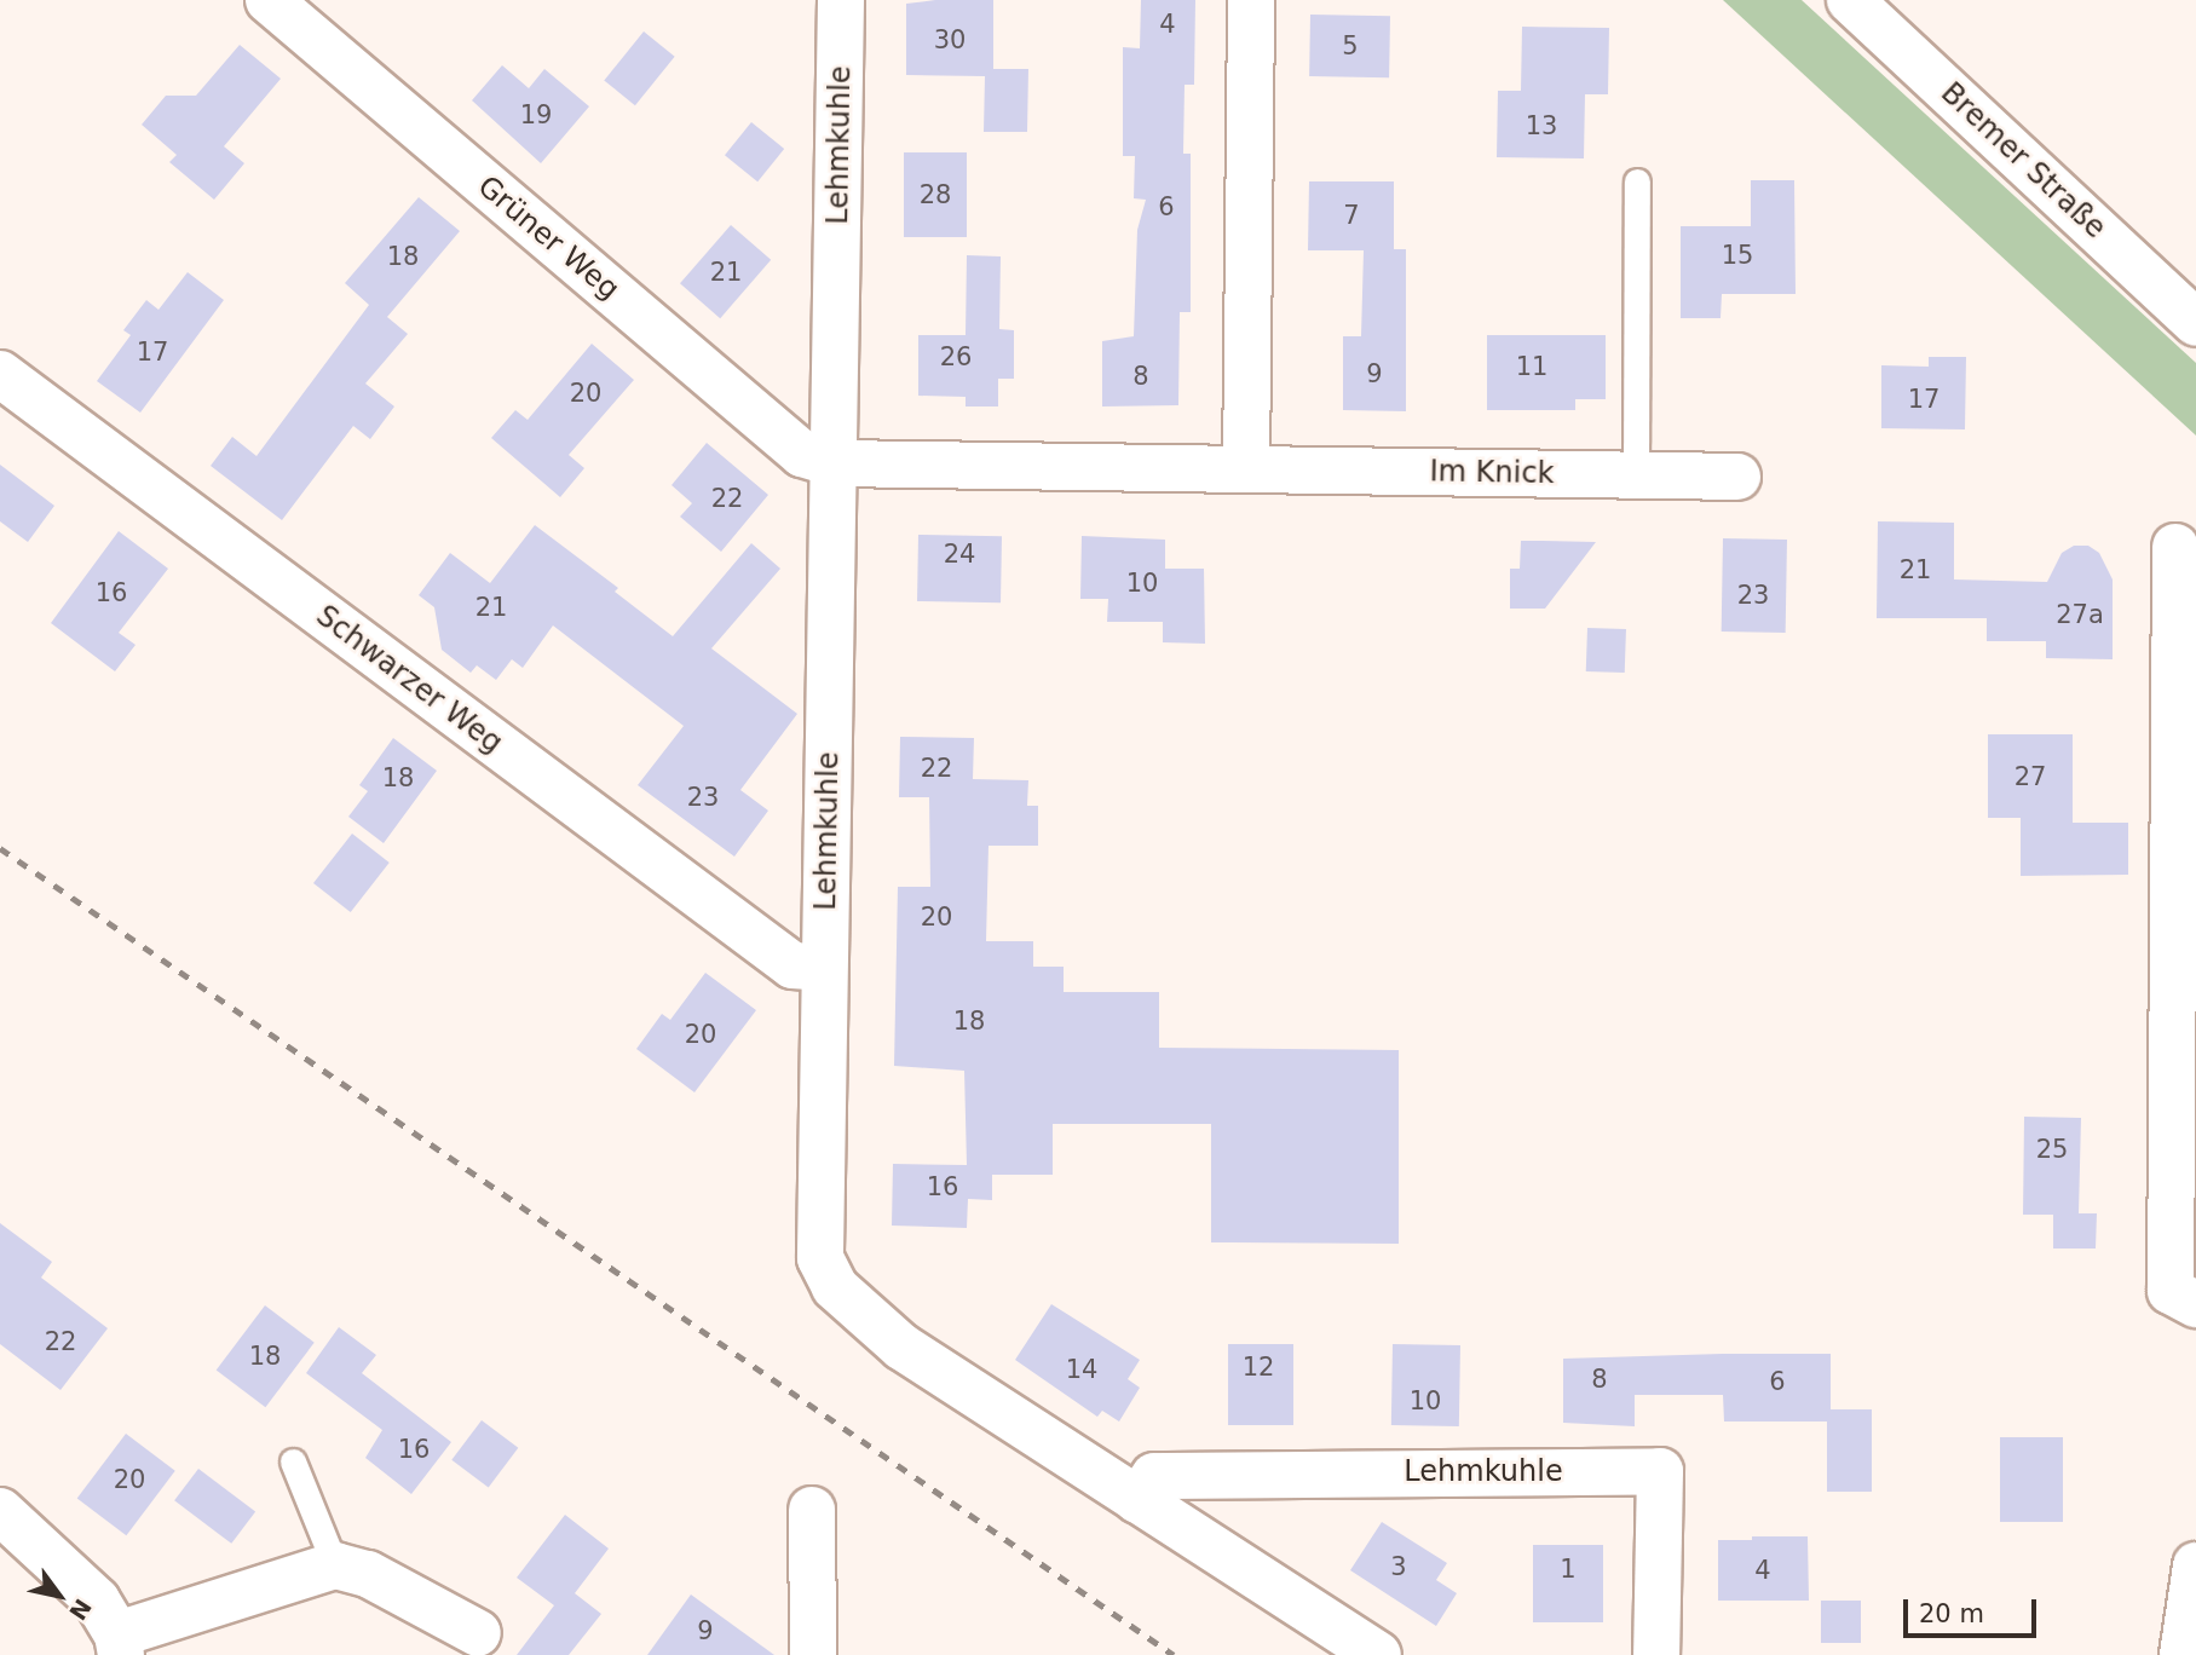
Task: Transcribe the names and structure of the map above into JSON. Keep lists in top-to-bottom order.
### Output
{
  "streets": {
    "street": [
      "Lehmkuhle",
      "Bremer Straße",
      "Grüner Weg",
      "Im Knick",
      "Schwarzer Weg"
    ]
  },
  "crossings": [
    ["Lehmkuhle", "Grüner Weg"],
    ["Lehmkuhle", "Im Knick"],
    ["Lehmkuhle", "Schwarzer Weg"],
    ["Grüner Weg", "Im Knick"]
  ],
  "house_numbers": [
    "4",
    "30",
    "5",
    "19",
    "13",
    "28",
    "6",
    "7",
    "15",
    "18",
    "21",
    "17",
    "26",
    "11",
    "9",
    "8",
    "20",
    "17",
    "22",
    "24",
    "21",
    "10",
    "16",
    "23",
    "21",
    "27a",
    "22",
    "27",
    "18",
    "23",
    "20",
    "18",
    "20",
    "25",
    "16",
    "22",
    "18",
    "12",
    "14",
    "8",
    "6",
    "10",
    "16",
    "20",
    "3",
    "1",
    "4",
    "9"
  ],
  "scale_bar": "20 m",
  "north": "bottom right"
}
